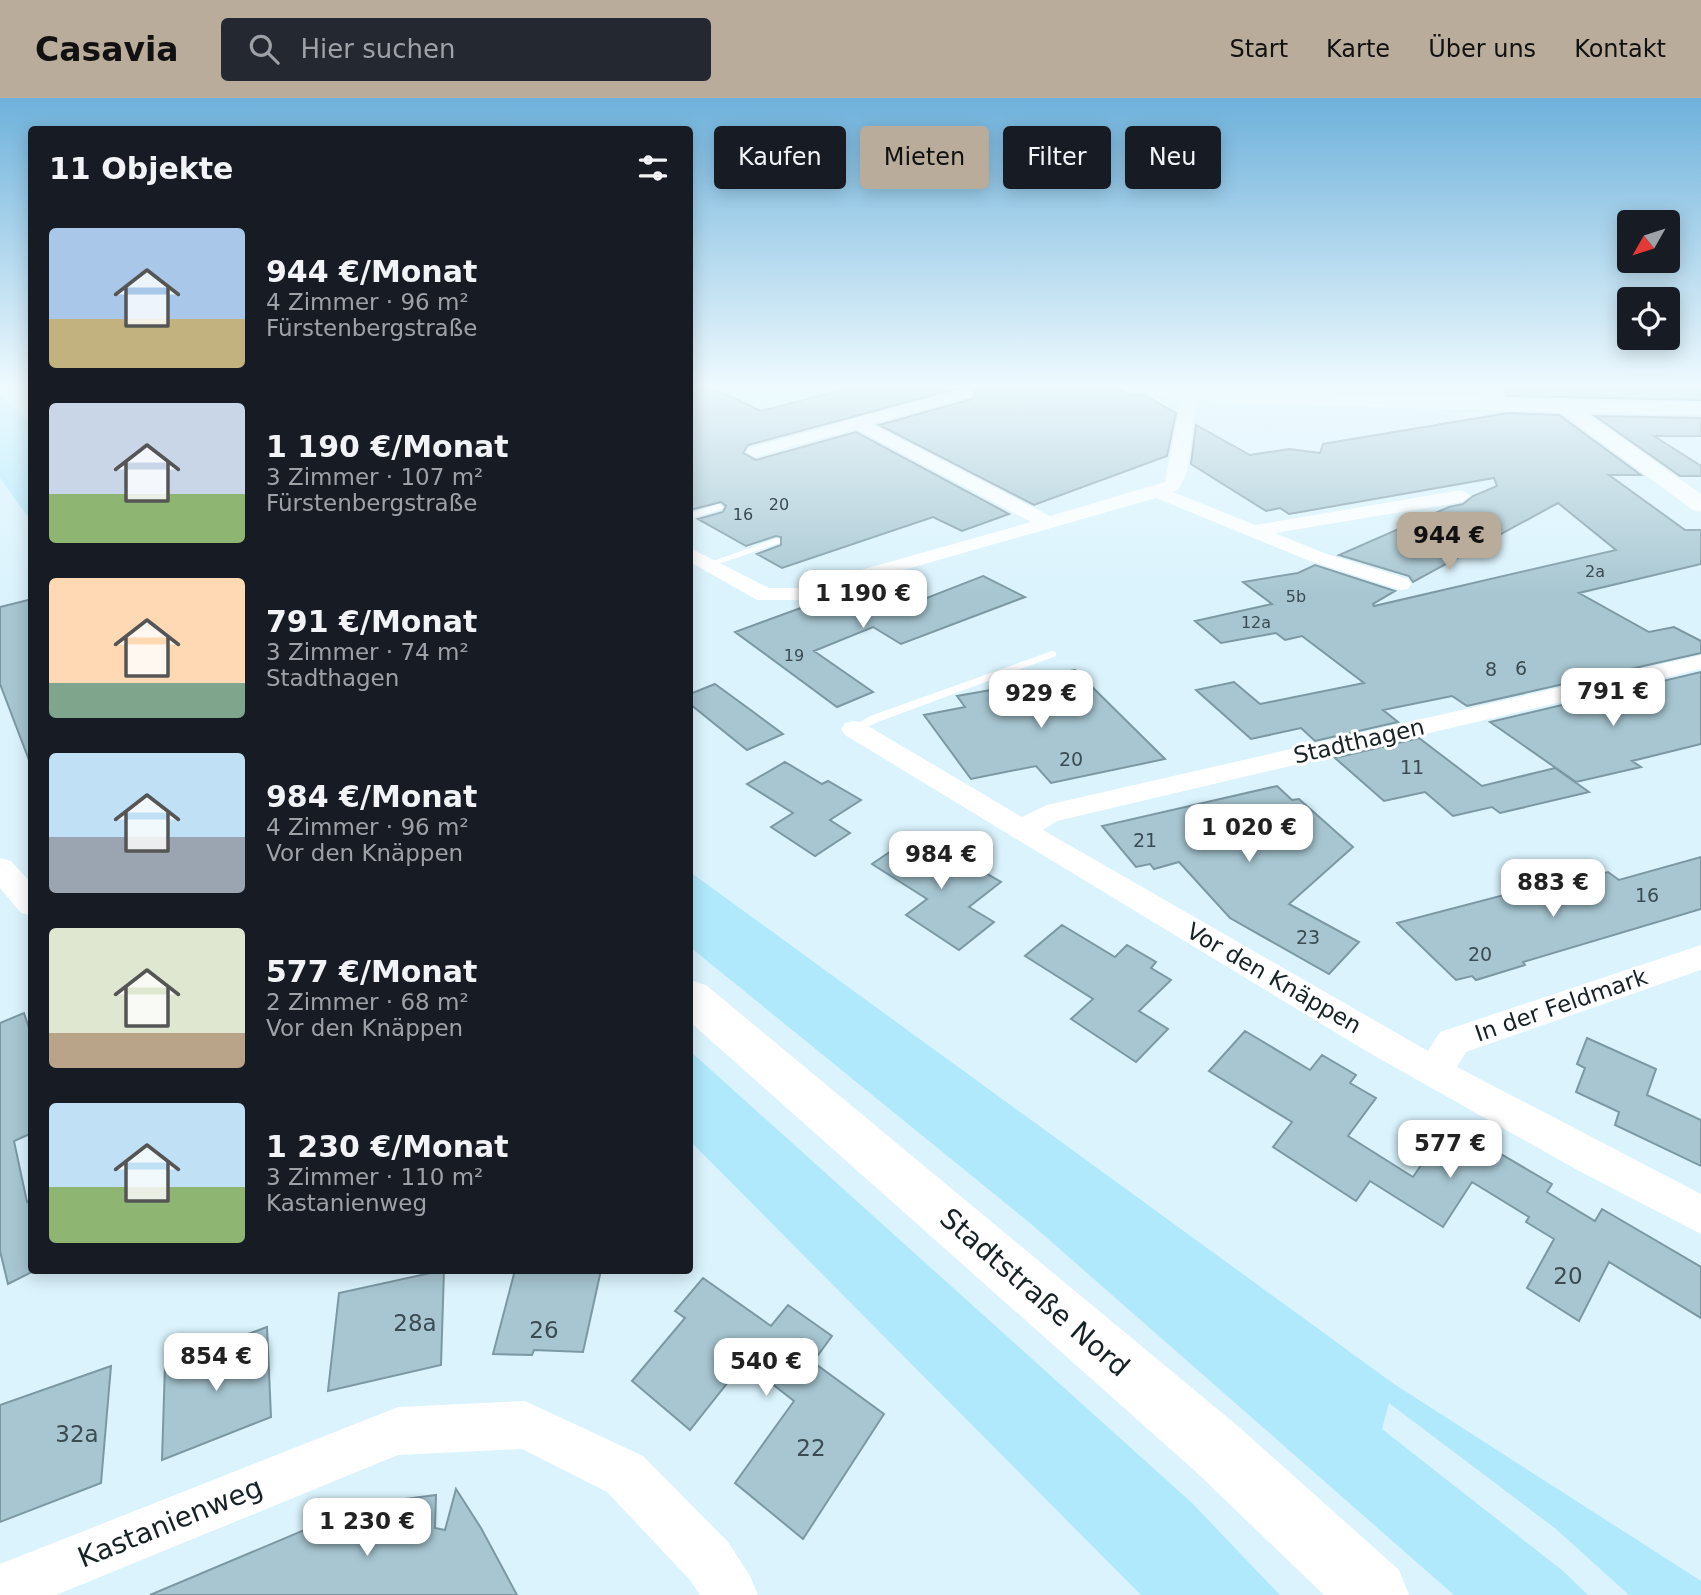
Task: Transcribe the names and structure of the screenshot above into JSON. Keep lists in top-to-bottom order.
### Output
{
  "streets": {
    "main road": ["Stadtstraße Nord"],
    "street": [
      "Stadthagen",
      "Vor den Knäppen",
      "In der Feldmark",
      "Kastanienweg"
    ]
  },
  "crossings": [
    ["Stadthagen", "Vor den Knäppen"],
    ["Vor den Knäppen", "In der Feldmark"]
  ],
  "house_numbers": [
    "20",
    "16",
    "2a",
    "5b",
    "12a",
    "19",
    "6",
    "8",
    "20",
    "11",
    "21",
    "16",
    "23",
    "20",
    "20",
    "28a",
    "26",
    "32a",
    "22"
  ],
  "north": "bottom left",
  "page": {
    "header": "Casavia",
    "search": "Hier suchen",
    "nav": [
      "Start",
      "Karte",
      "Über uns",
      "Kontakt"
    ],
    "chip": [
      "Kaufen",
      "Mieten",
      "Filter",
      "Neu"
    ],
    "heading": "11 Objekte",
    "list": [
      {
        "name": "944 €/Monat",
        "note": "4 Zimmer · 96 m² · Fürstenbergstraße"
      },
      {
        "name": "1 190 €/Monat",
        "note": "3 Zimmer · 107 m² · Fürstenbergstraße"
      },
      {
        "name": "791 €/Monat",
        "note": "3 Zimmer · 74 m² · Stadthagen"
      },
      {
        "name": "984 €/Monat",
        "note": "4 Zimmer · 96 m² · Vor den Knäppen"
      },
      {
        "name": "577 €/Monat",
        "note": "2 Zimmer · 68 m² · Vor den Knäppen"
      },
      {
        "name": "1 230 €/Monat",
        "note": "3 Zimmer · 110 m² · Kastanienweg"
      }
    ],
    "price": [
      "944 €",
      "1 190 €",
      "791 €",
      "929 €",
      "1 020 €",
      "984 €",
      "883 €",
      "577 €",
      "854 €",
      "540 €",
      "1 230 €"
    ]
  }
}
